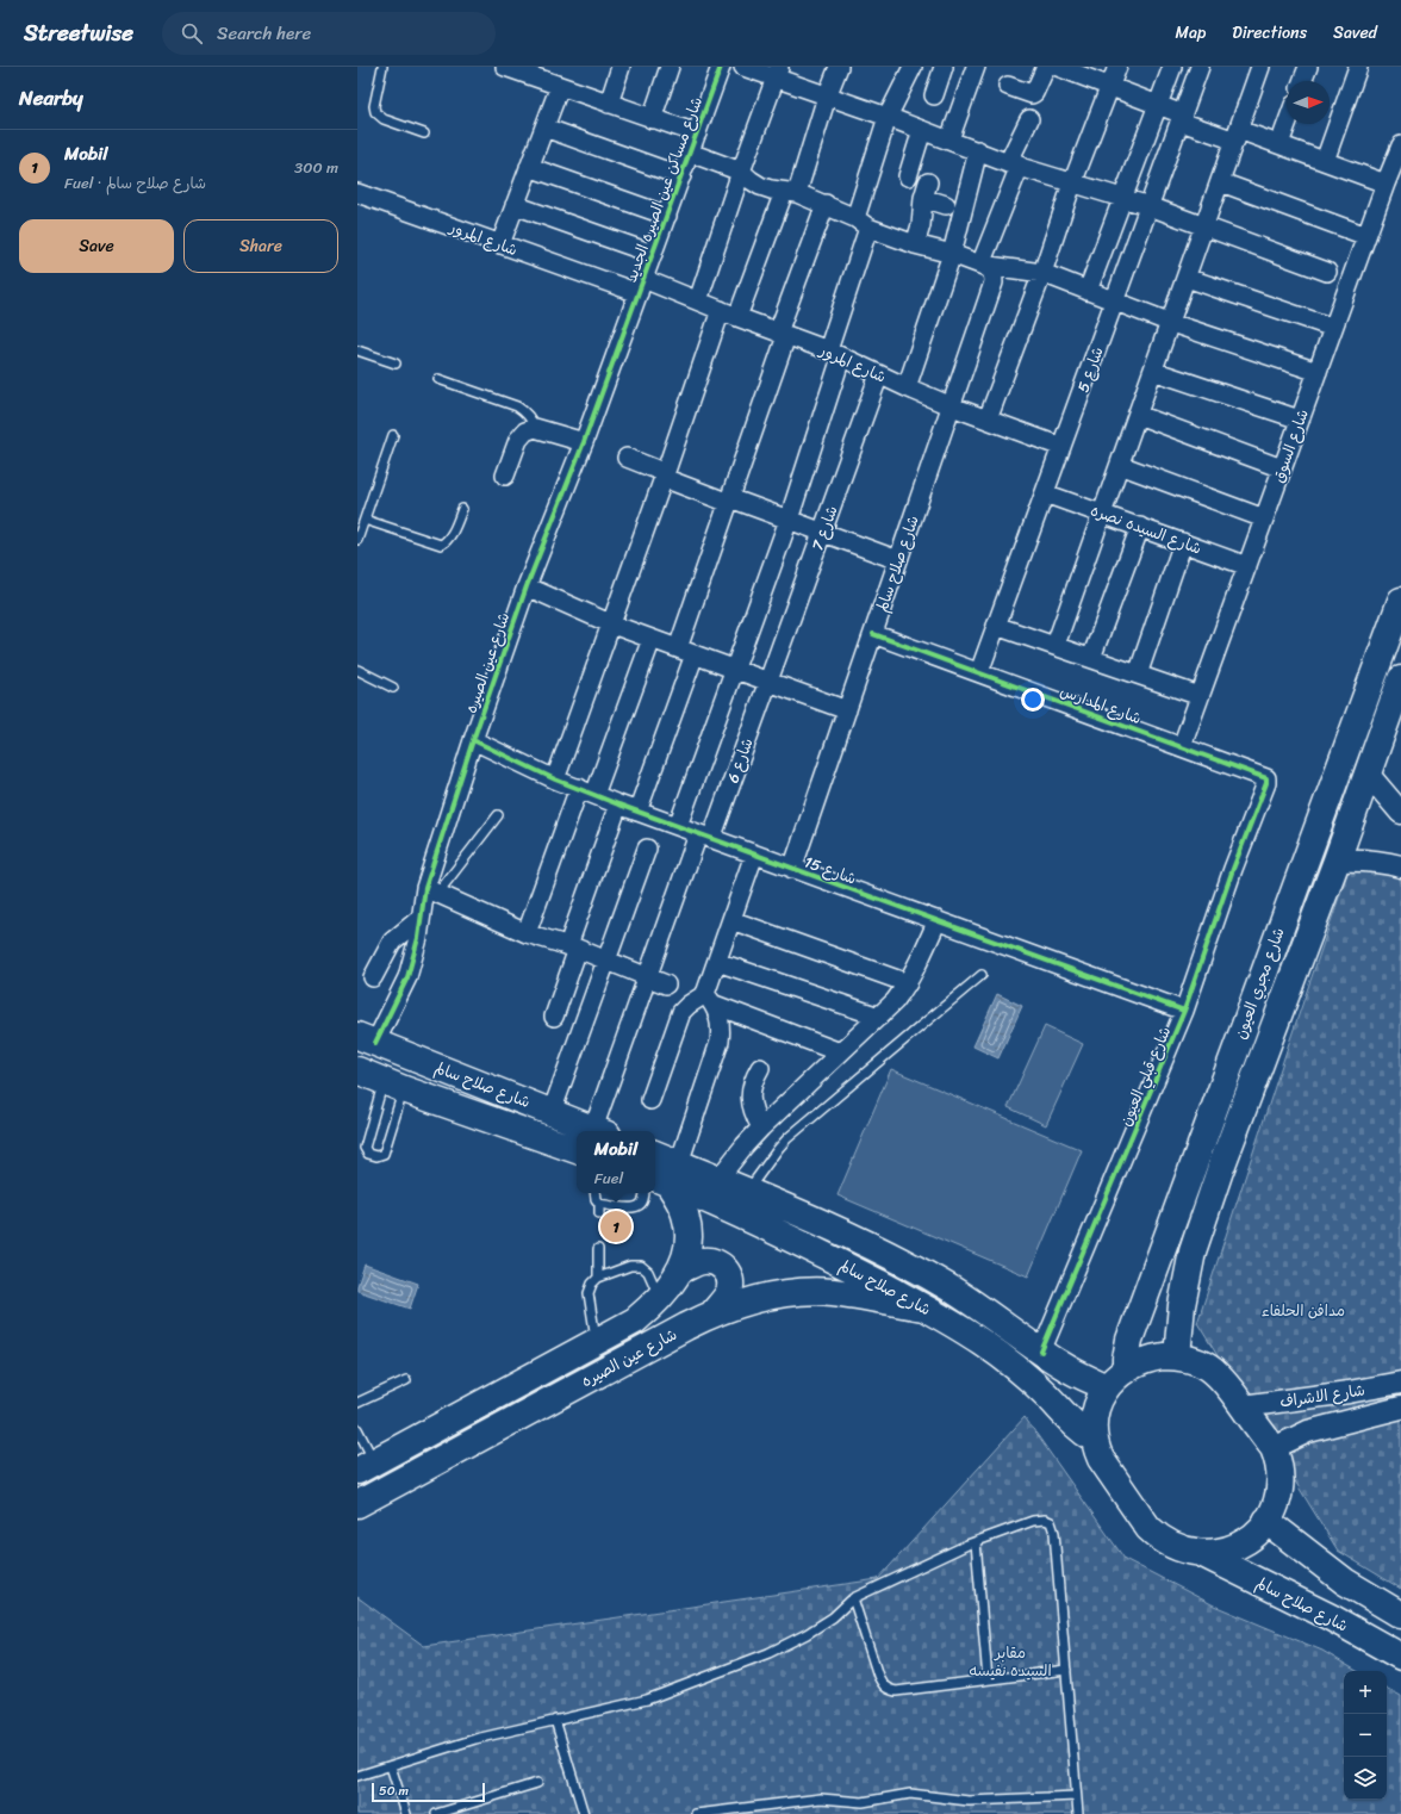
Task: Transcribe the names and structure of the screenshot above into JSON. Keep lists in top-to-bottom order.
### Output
{
  "streets": {
    "main road": ["شارع صلاح سالم", "شارع عين الصيره", "شارع مجري العيون"],
    "street": [
      "شارع مساكن عين الصيره الجديد",
      "شارع المرور",
      "شارع 5",
      "شارع السوق",
      "شارع 7",
      "شارع السيده نصره",
      "شارع المدارس",
      "شارع 6",
      "شارع 15",
      "شارع قبلي العيون",
      "شارع الاشراف"
    ]
  },
  "crossings": [
    ["شارع مساكن عين الصيره الجديد", "شارع المرور"],
    ["شارع مساكن عين الصيره الجديد", "شارع عين الصيره"],
    ["شارع المرور", "شارع 5"],
    ["شارع المرور", "شارع 7"],
    ["شارع المرور", "شارع صلاح سالم"],
    ["شارع المرور", "شارع عين الصيره"],
    ["شارع 5", "شارع السيده نصره"],
    ["شارع 5", "شارع المدارس"],
    ["شارع السوق", "شارع السيده نصره"],
    ["شارع السوق", "شارع المدارس"],
    ["شارع 7", "شارع 6"],
    ["شارع صلاح سالم", "شارع عين الصيره"],
    ["شارع صلاح سالم", "شارع المدارس"],
    ["شارع صلاح سالم", "شارع 15"],
    ["شارع صلاح سالم", "شارع قبلي العيون"],
    ["شارع عين الصيره", "شارع 15"],
    ["شارع المدارس", "شارع قبلي العيون"],
    ["شارع 6", "شارع 15"],
    ["شارع 15", "شارع قبلي العيون"]
  ],
  "parks": ["مدافن الحلفاء", "مقابر السيده نفيسه"],
  "scale_bar": "50 m",
  "north": "right",
  "page": {
    "header": "Streetwise",
    "search": "Search here",
    "nav": ["Map", "Directions", "Saved"],
    "heading": "Nearby",
    "list": [
      {
        "mark": "1",
        "name": "Mobil",
        "note": "Fuel · شارع صلاح سالم",
        "value": "300 m"
      }
    ],
    "buttons": ["Save", "Share"],
    "popup": ["Mobil", "Fuel"],
    "pins": "1",
    "map_buttons": ["+", "−"],
    "scale": "50 m"
  }
}
